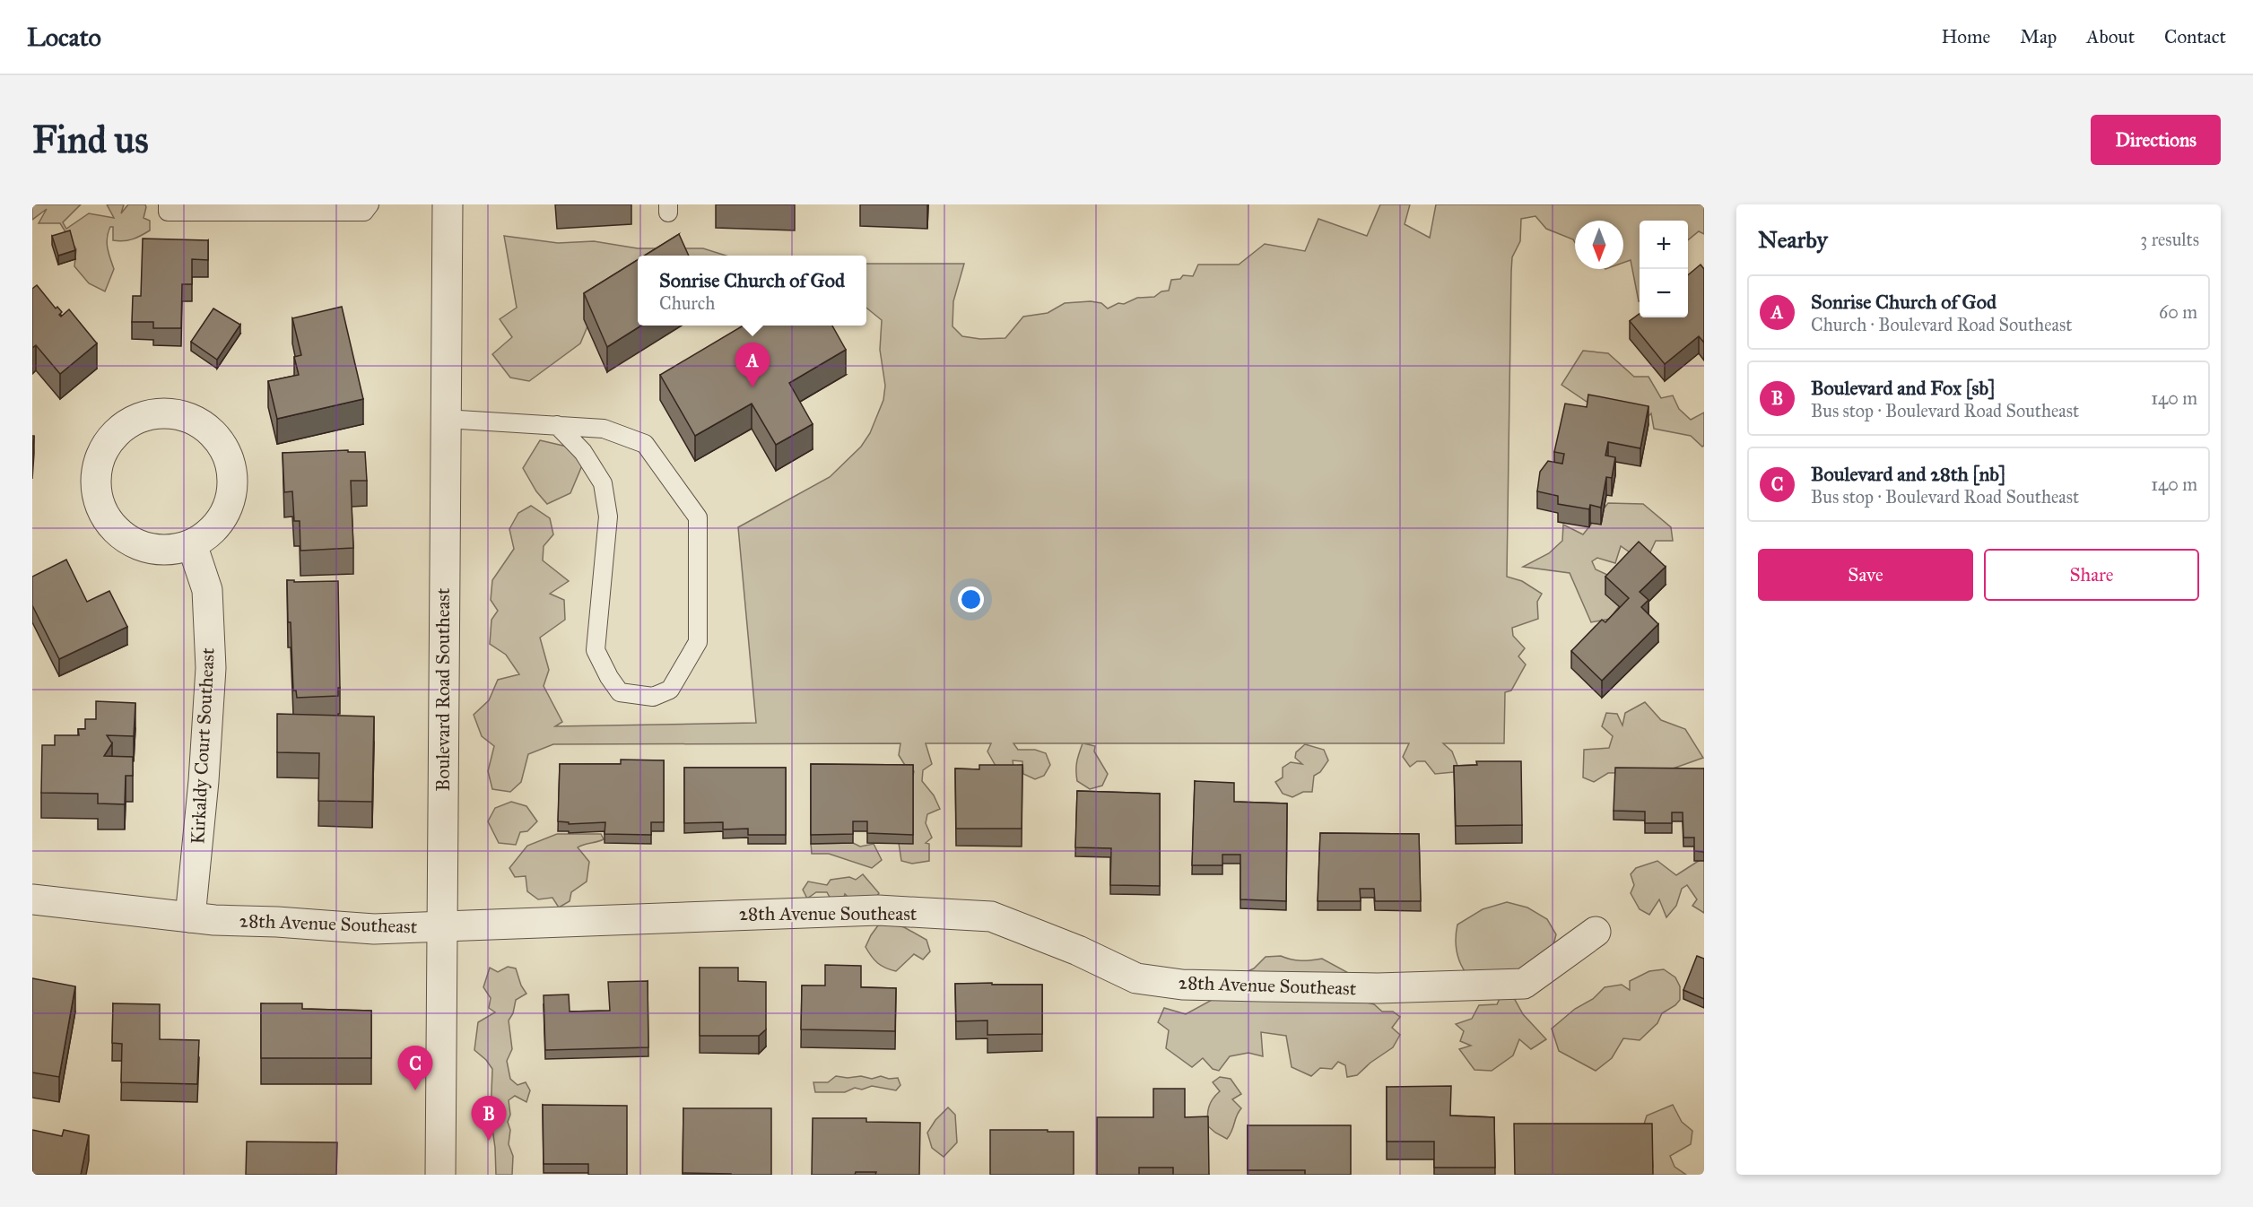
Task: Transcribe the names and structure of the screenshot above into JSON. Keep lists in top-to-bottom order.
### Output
{
  "streets": {
    "street": ["Boulevard Road Southeast", "Kirkaldy Court Southeast", "28th Avenue Southeast"]
  },
  "crossings": [
    ["Boulevard Road Southeast", "28th Avenue Southeast"],
    ["Kirkaldy Court Southeast", "28th Avenue Southeast"]
  ],
  "north": "bottom",
  "page": {
    "header": "Locato",
    "nav": [
      "Home",
      "Map",
      "About",
      "Contact"
    ],
    "buttons": [
      "Directions",
      ["Save", "Share"]
    ],
    "title": "Find us",
    "heading": ["Nearby", "3 results"],
    "map_buttons": ["+", "−"],
    "popup": ["Sonrise Church of God", "Church"],
    "list": [
      {
        "mark": "A",
        "name": "Sonrise Church of God",
        "note": "Church · Boulevard Road Southeast",
        "value": "60 m"
      },
      {
        "mark": "B",
        "name": "Boulevard and Fox [sb]",
        "note": "Bus stop · Boulevard Road Southeast",
        "value": "140 m"
      },
      {
        "mark": "C",
        "name": "Boulevard and 28th [nb]",
        "note": "Bus stop · Boulevard Road Southeast",
        "value": "140 m"
      }
    ],
    "pins": ["A", "C", "B"]
  }
}
